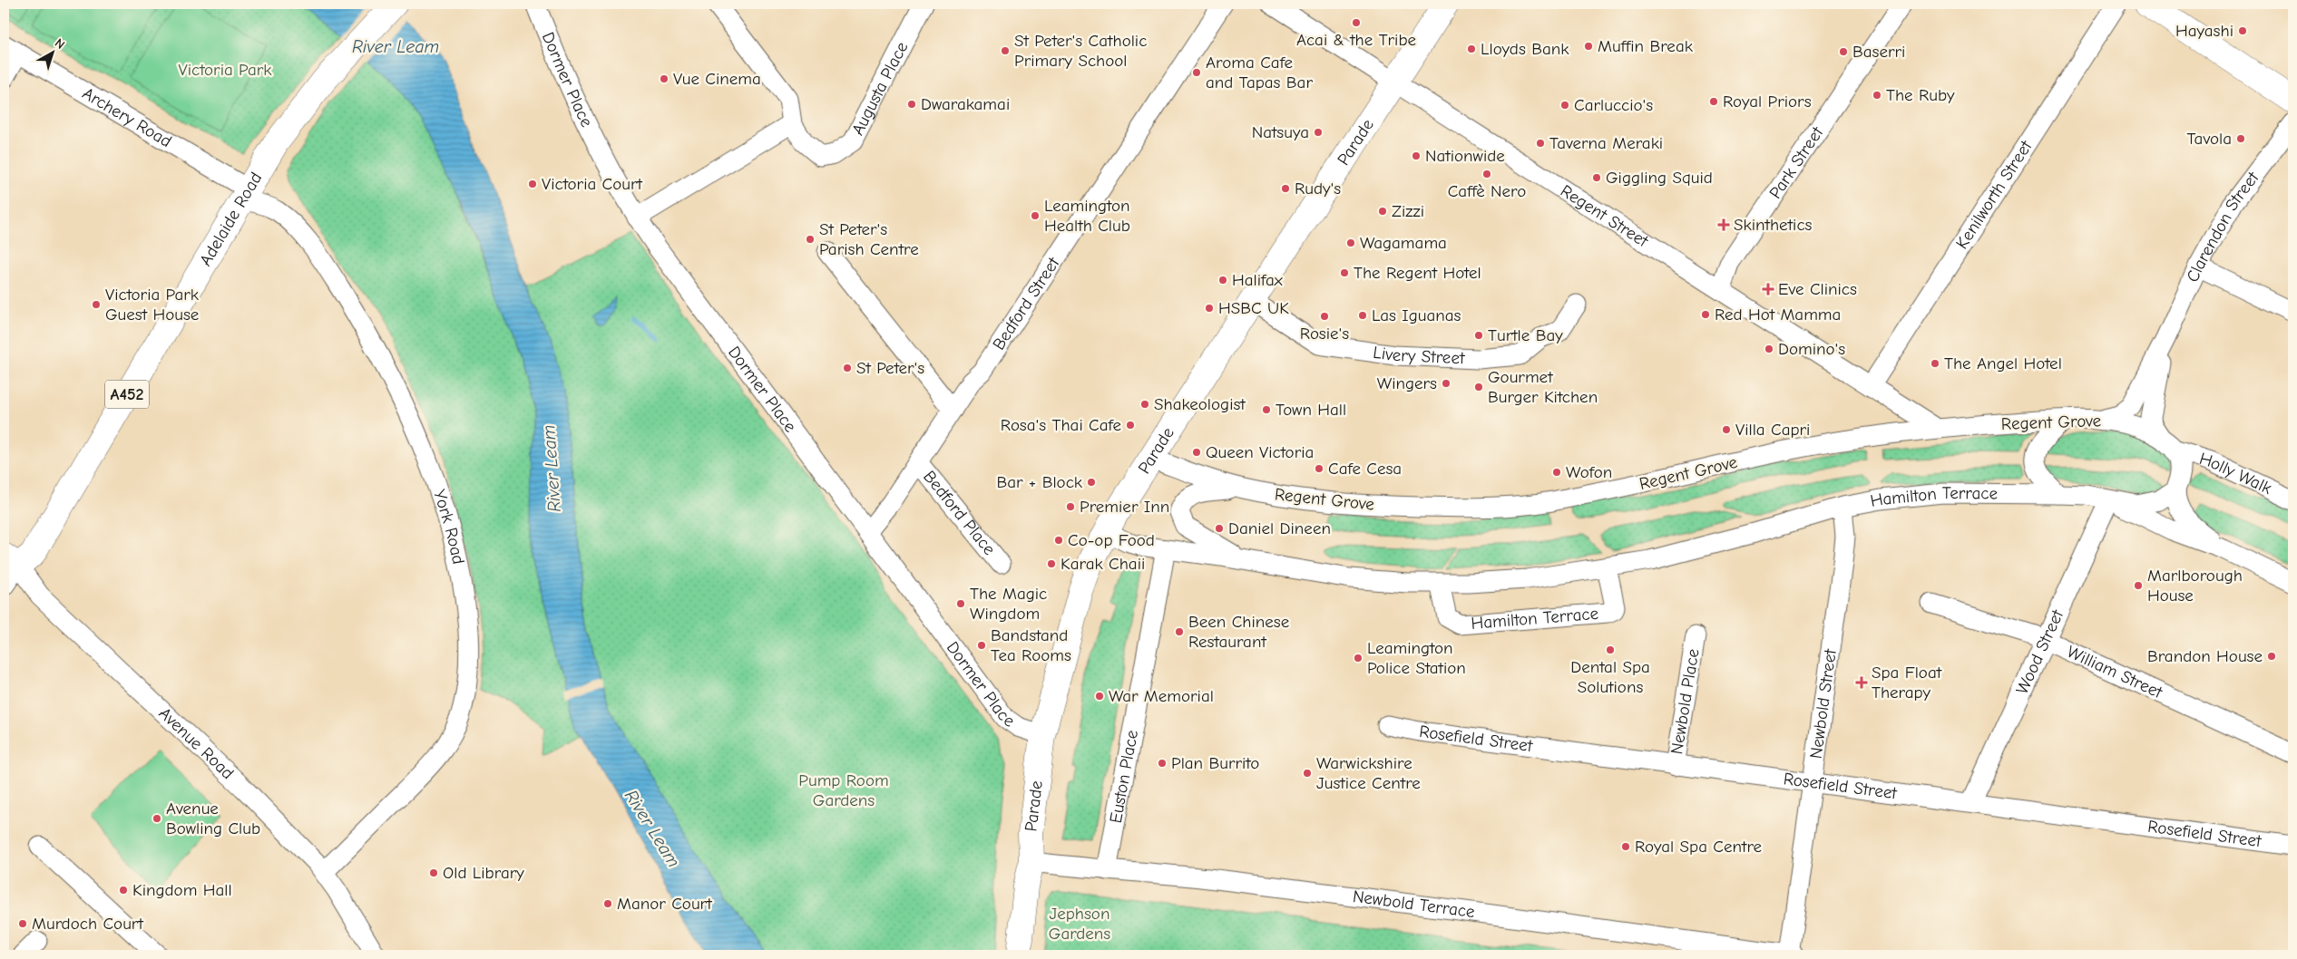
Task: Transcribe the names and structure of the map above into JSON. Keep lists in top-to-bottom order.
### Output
{
  "streets": {
    "main road": ["Parade", "Adelaide Road", "A452"],
    "street": [
      "Dormer Place",
      "Augusta Place",
      "Archery Road",
      "Park Street",
      "Kenilworth Street",
      "Regent Street",
      "Clarendon Street",
      "Bedford Street",
      "Livery Street",
      "Regent Grove",
      "Holly Walk",
      "Hamilton Terrace",
      "Bedford Place",
      "York Road",
      "Wood Street",
      "William Street",
      "Newbold Place",
      "Newbold Street",
      "Rosefield Street",
      "Avenue Road",
      "Euston Place",
      "Newbold Terrace"
    ]
  },
  "crossings": [
    ["Dormer Place", "Parade"],
    ["Dormer Place", "Bedford Street"],
    ["Archery Road", "Adelaide Road"],
    ["Archery Road", "York Road"],
    ["Parade", "Regent Street"],
    ["Parade", "Livery Street"],
    ["Parade", "Regent Grove"],
    ["Parade", "Hamilton Terrace"],
    ["Parade", "Newbold Terrace"],
    ["Park Street", "Regent Street"],
    ["Kenilworth Street", "Regent Street"],
    ["Regent Street", "Regent Grove"],
    ["Adelaide Road", "York Road"],
    ["Adelaide Road", "Avenue Road"],
    ["Clarendon Street", "Regent Grove"],
    ["Bedford Street", "Bedford Place"],
    ["Regent Grove", "Hamilton Terrace"],
    ["Hamilton Terrace", "Wood Street"],
    ["Hamilton Terrace", "Newbold Street"],
    ["Hamilton Terrace", "Euston Place"],
    ["York Road", "Avenue Road"],
    ["Wood Street", "William Street"],
    ["Wood Street", "Rosefield Street"],
    ["Newbold Place", "Rosefield Street"],
    ["Newbold Street", "Rosefield Street"],
    ["Newbold Street", "Newbold Terrace"],
    ["Euston Place", "Newbold Terrace"]
  ],
  "water": ["River Leam"],
  "parks": ["Victoria Park", "Pump Room Gardens", "Jephson Gardens"],
  "places": {
    "other": [
      "Acai & the Tribe",
      "Hayashi",
      "Muffin Break",
      "Lloyds Bank",
      "St Peter's Catholic Primary School",
      "Baserri",
      "Aroma Cafe and Tapas Bar",
      "Vue Cinema",
      "The Ruby",
      "Royal Priors",
      "Dwarakamai",
      "Carluccio's",
      "Natsuya",
      "Tavola",
      "Taverna Meraki",
      "Nationwide",
      "Caffè Nero",
      "Giggling Squid",
      "Victoria Court",
      "Rudy's",
      "Zizzi",
      "Leamington Health Club",
      "St Peter's Parish Centre",
      "Wagamama",
      "The Regent Hotel",
      "Halifax",
      "Victoria Park Guest House",
      "HSBC UK",
      "Red Hot Mamma",
      "Las Iguanas",
      "Rosie's",
      "Turtle Bay",
      "Domino's",
      "The Angel Hotel",
      "St Peter's",
      "Wingers",
      "Gourmet Burger Kitchen",
      "Shakeologist",
      "Town Hall",
      "Rosa's Thai Cafe",
      "Villa Capri",
      "Queen Victoria",
      "Cafe Cesa",
      "Wofon",
      "Bar + Block",
      "Premier Inn",
      "Daniel Dineen",
      "Co-op Food",
      "Karak Chaii",
      "Marlborough House",
      "The Magic Wingdom",
      "Been Chinese Restaurant",
      "Bandstand Tea Rooms",
      "Dental Spa Solutions",
      "Brandon House",
      "Leamington Police Station",
      "War Memorial",
      "Plan Burrito",
      "Warwickshire Justice Centre",
      "Avenue Bowling Club",
      "Royal Spa Centre",
      "Old Library",
      "Kingdom Hall",
      "Manor Court",
      "Murdoch Court"
    ],
    "health": ["Skinthetics", "Eve Clinics", "Spa Float Therapy"]
  },
  "north": "top right"
}
